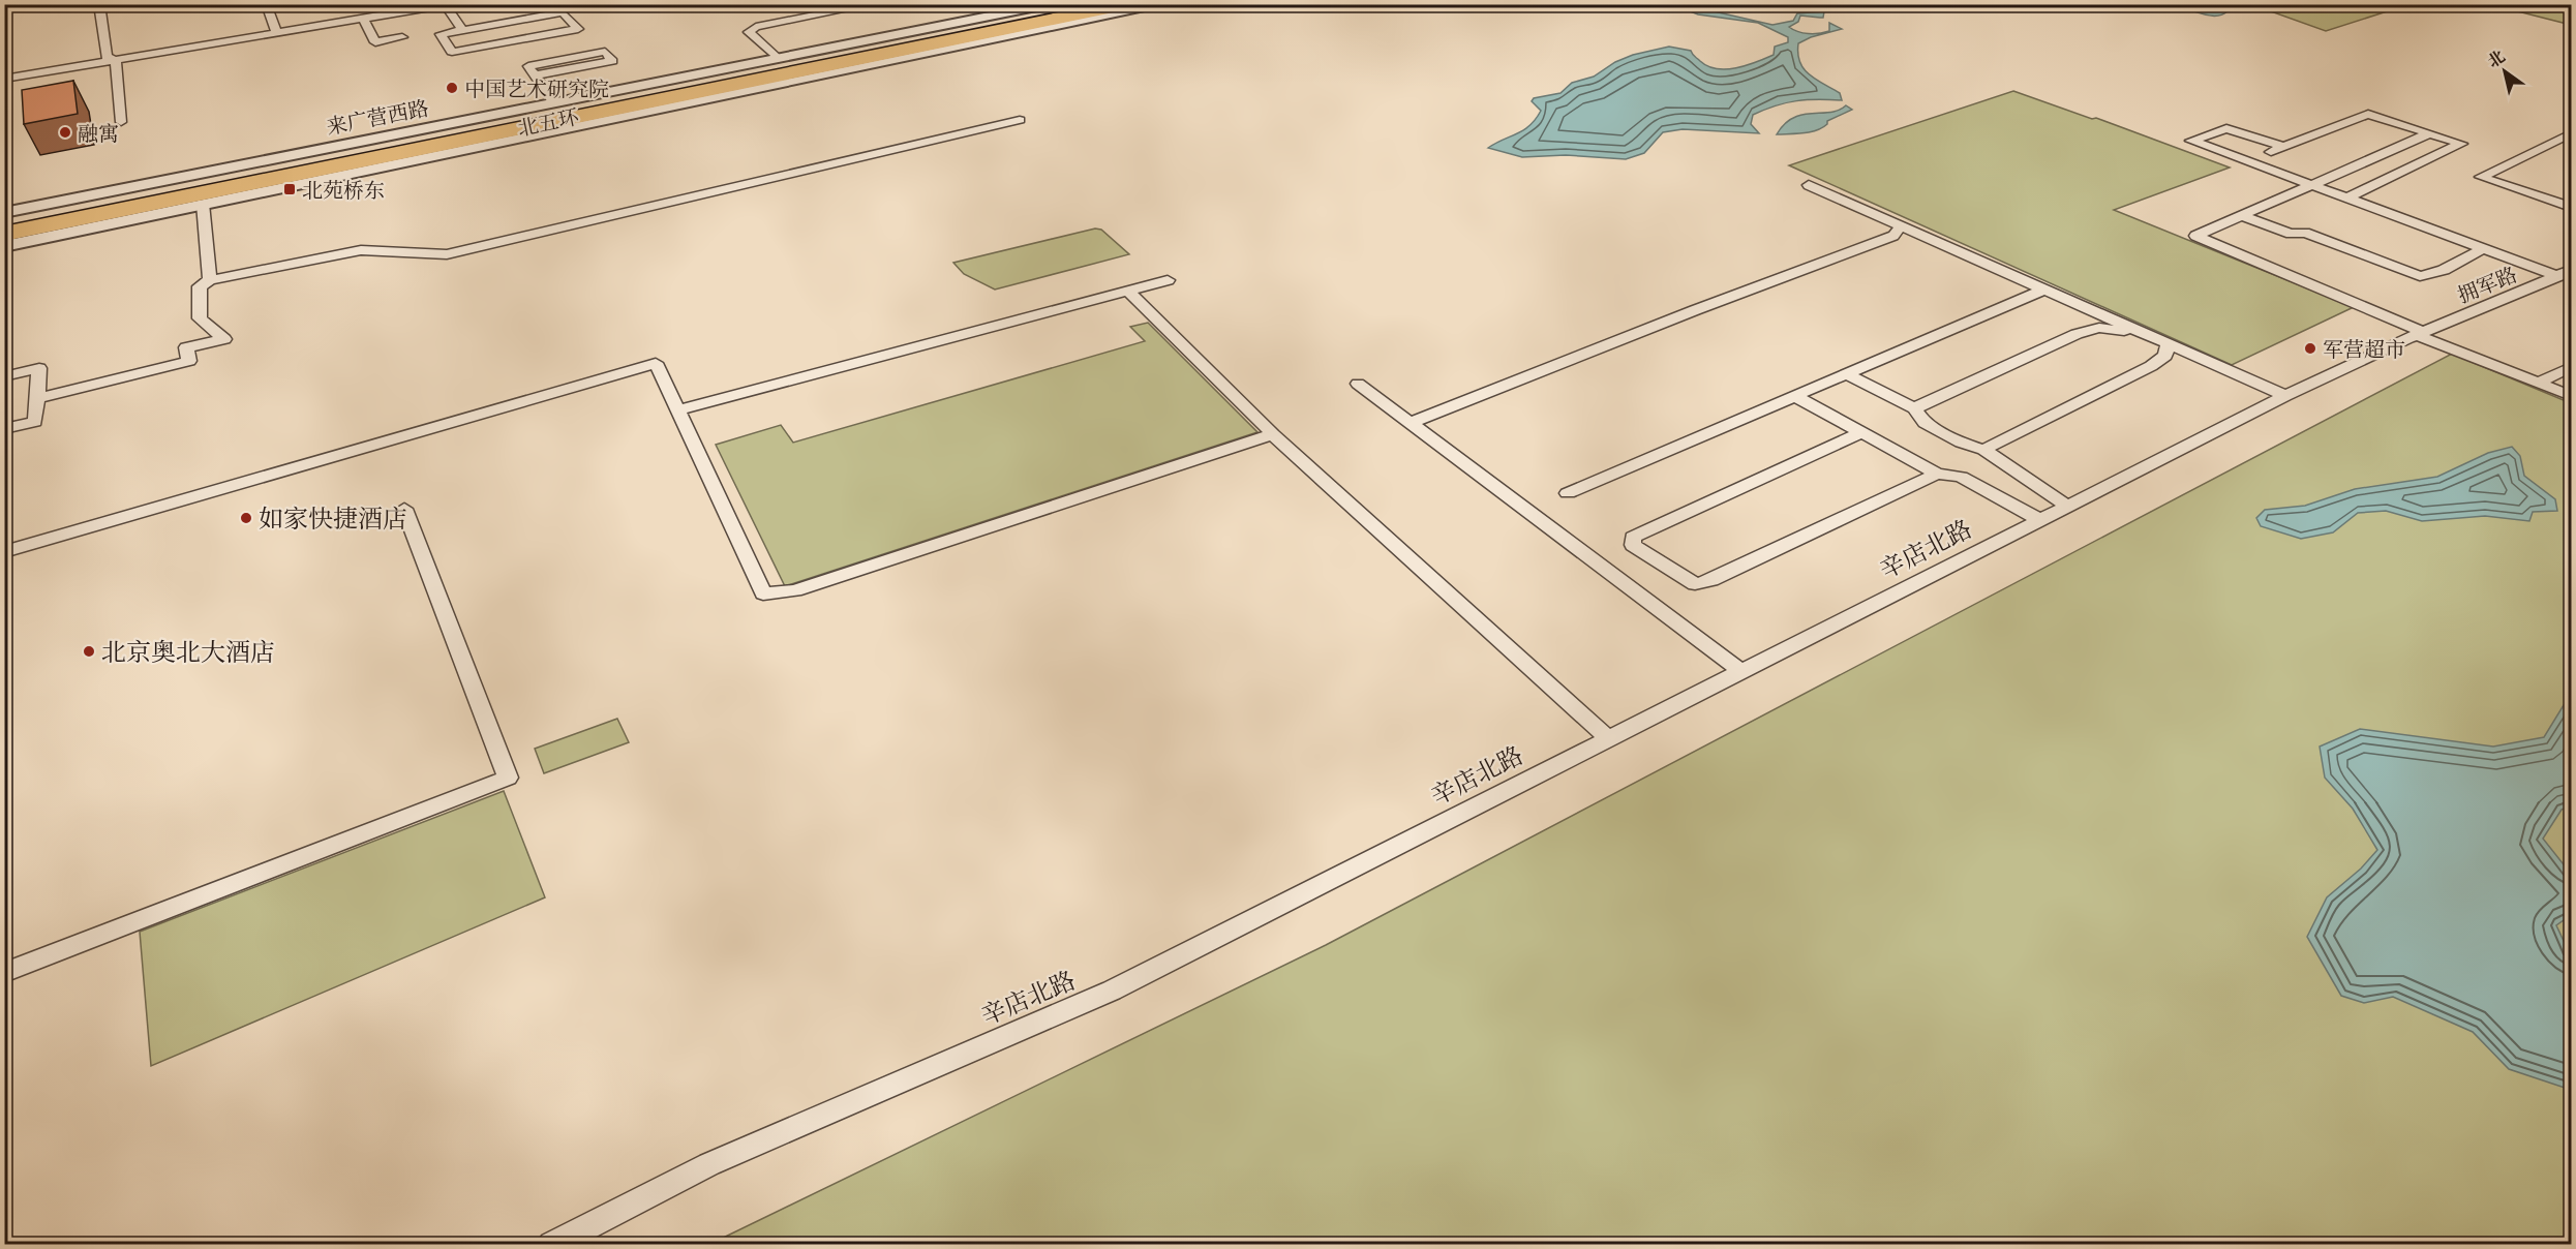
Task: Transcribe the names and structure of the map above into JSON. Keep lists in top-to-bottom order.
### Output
{
  "streets": {
    "highway": ["北五环"],
    "street": ["来广营西路", "拥军路", "辛店北路"]
  },
  "crossings": [
    ["拥军路", "辛店北路"]
  ],
  "places": {
    "other": [
      "中国艺术研究院",
      "融寓",
      "军营超市",
      "如家快捷酒店",
      "北京奥北大酒店"
    ],
    "transit": ["北苑桥东"]
  },
  "north": "top left"
}
